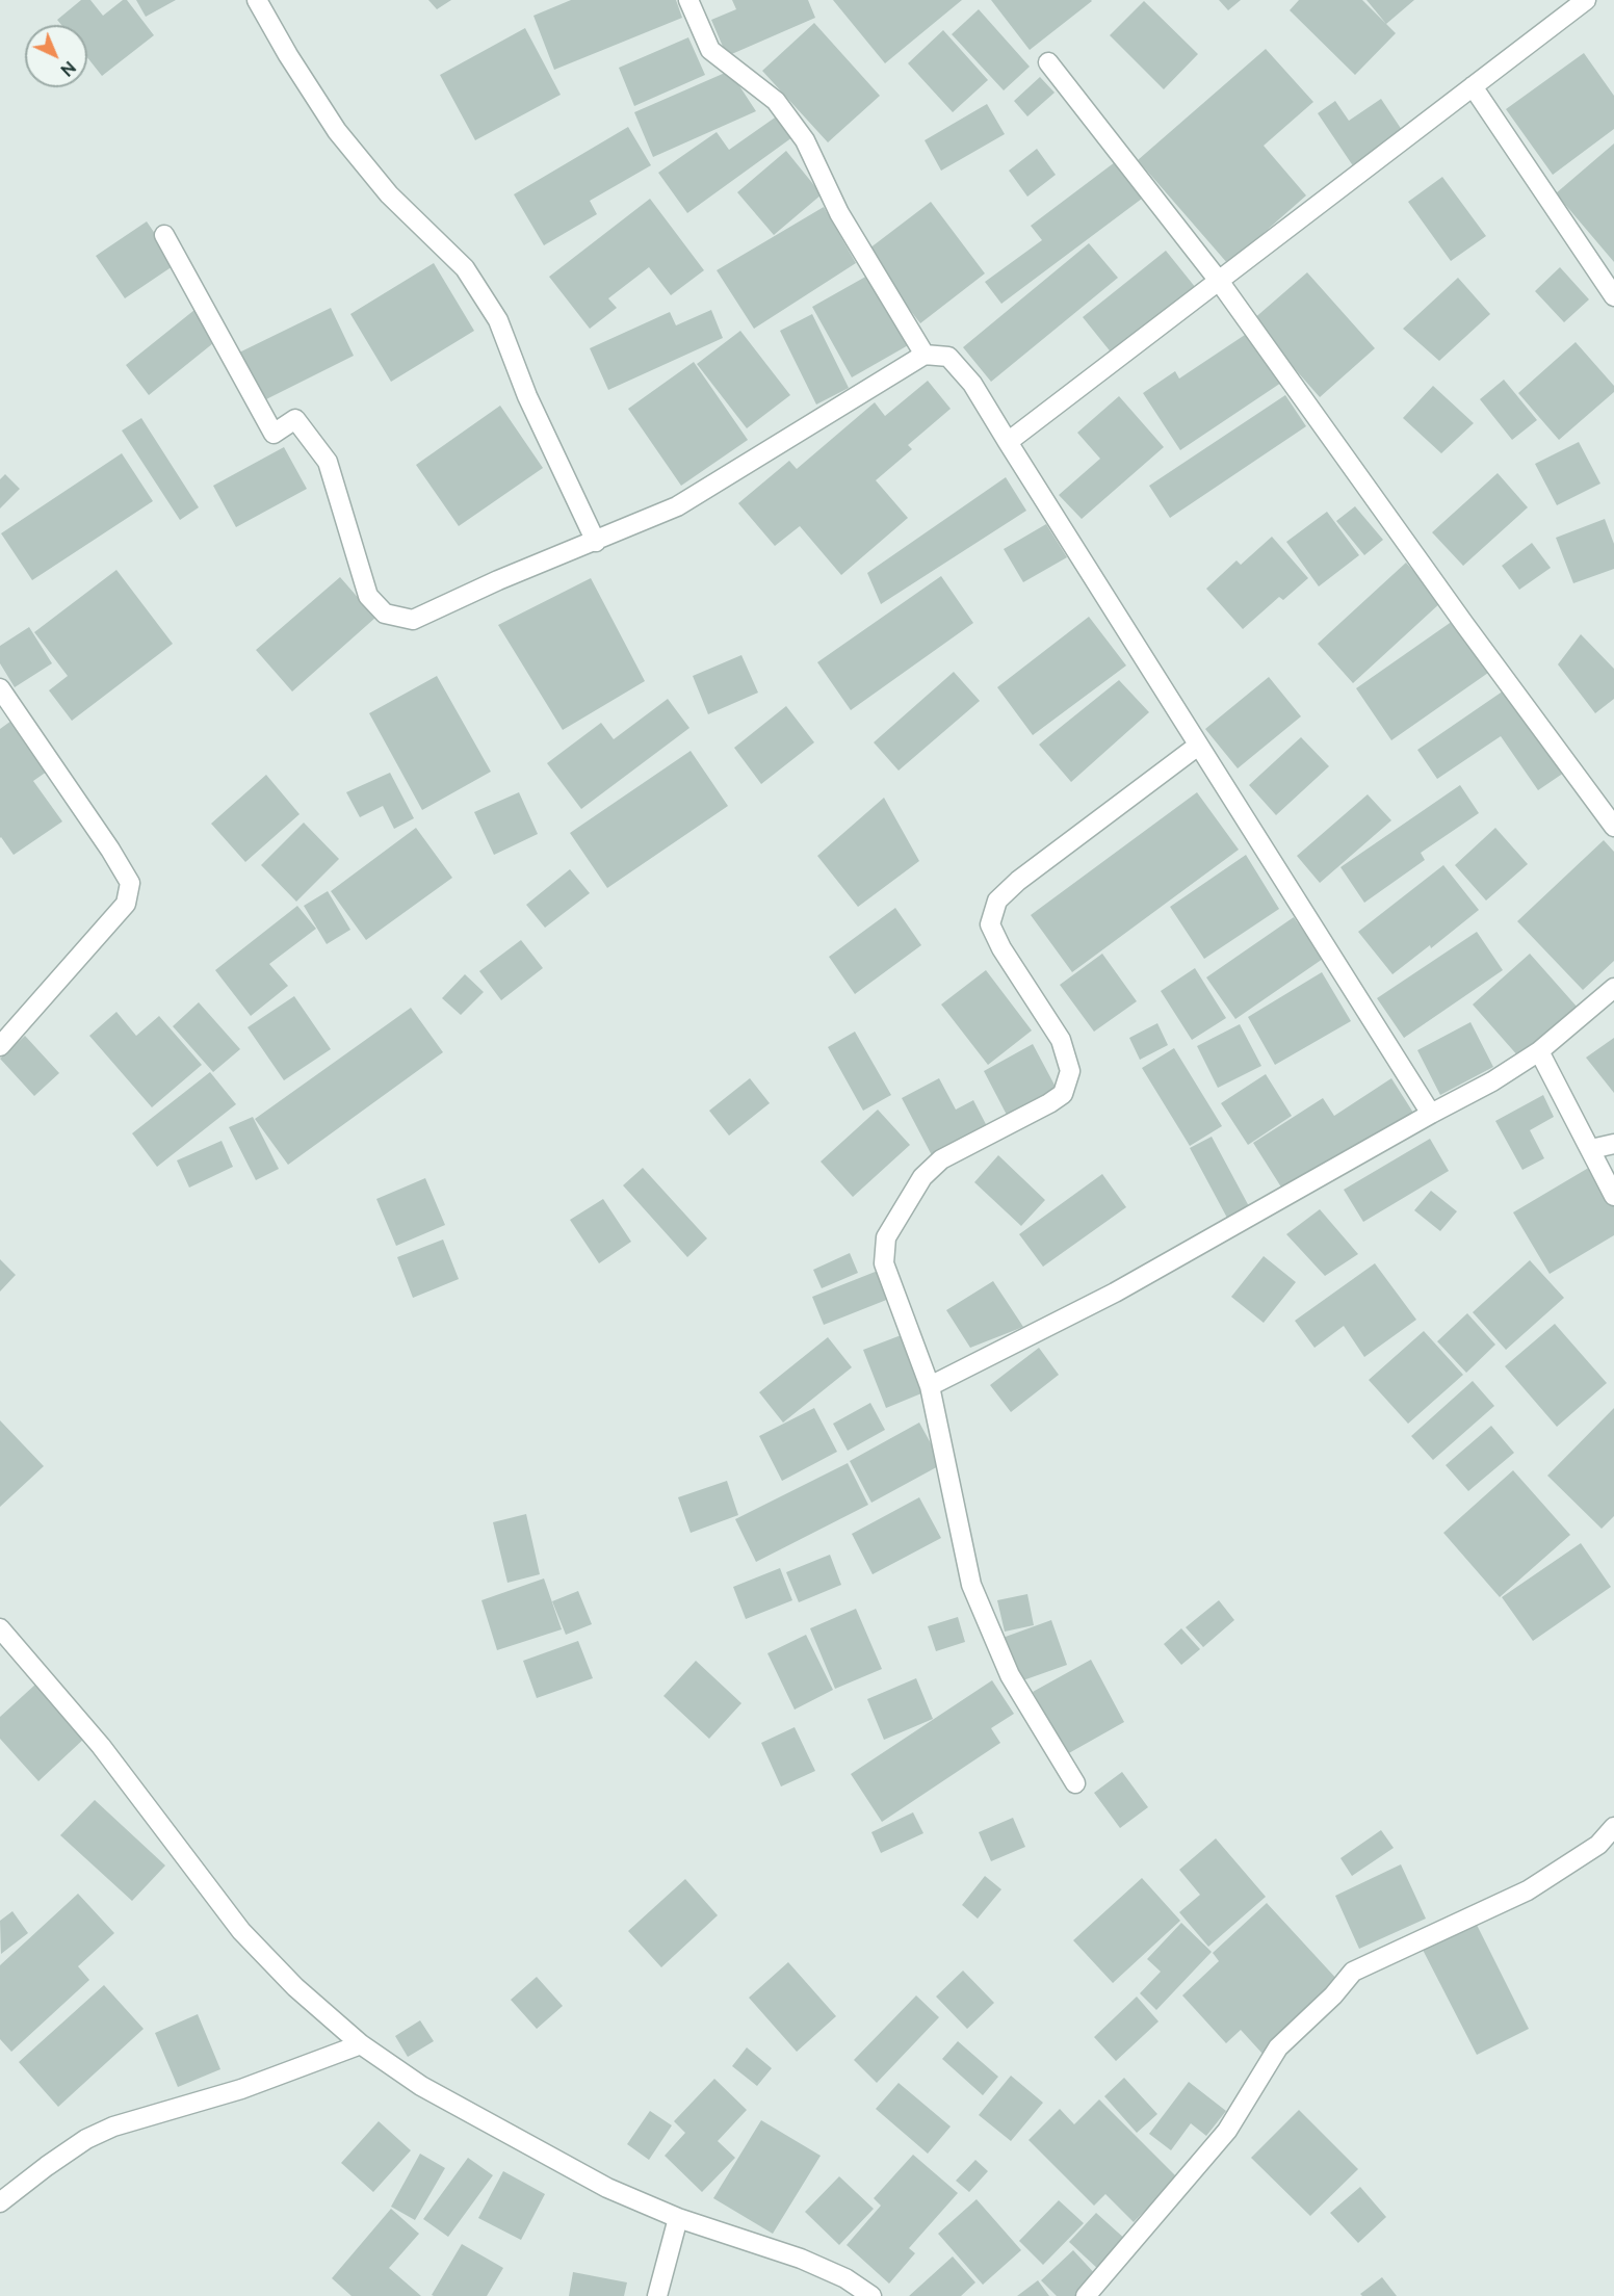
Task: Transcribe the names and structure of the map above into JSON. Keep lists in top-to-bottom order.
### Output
{
  "north": "bottom right"
}
